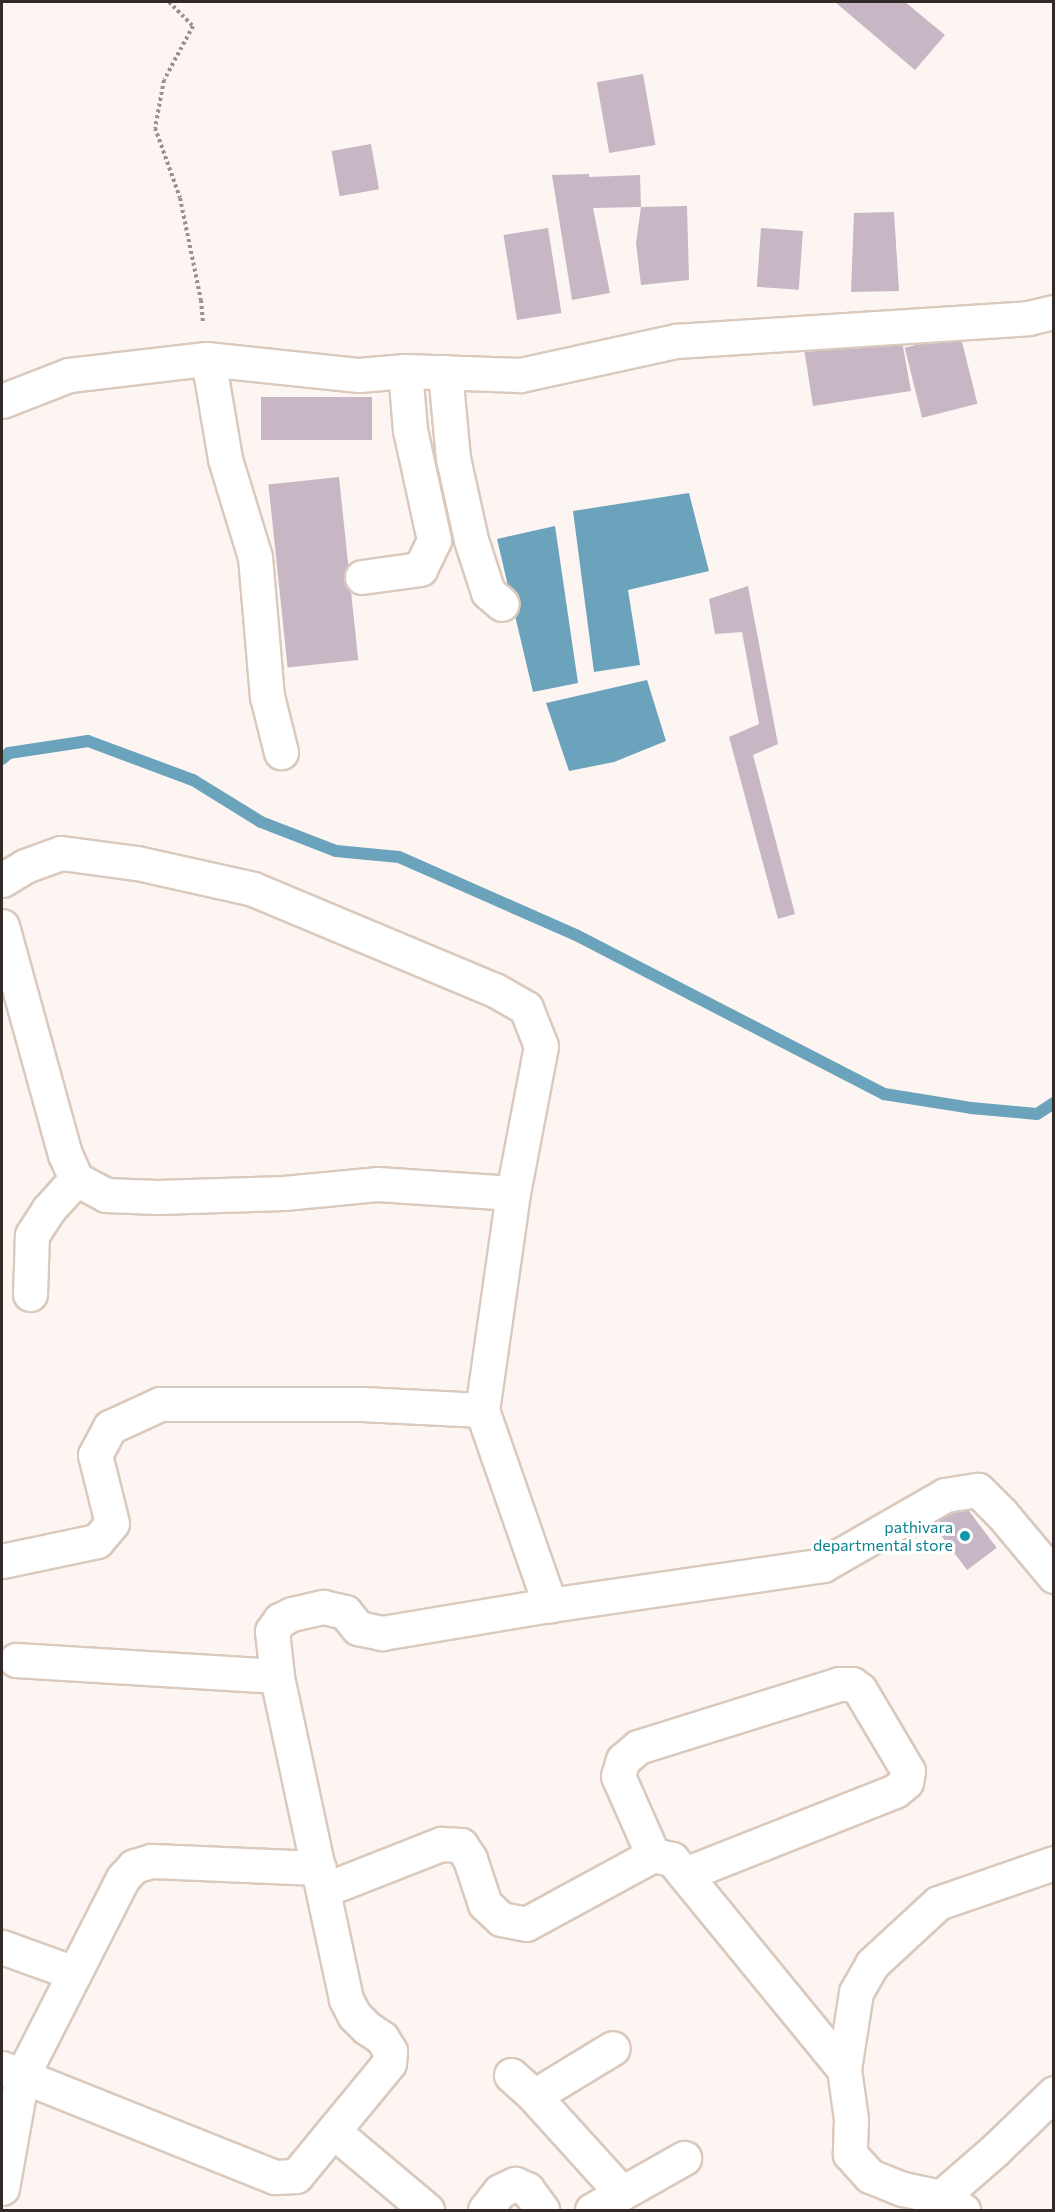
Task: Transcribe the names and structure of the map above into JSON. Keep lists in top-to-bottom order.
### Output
{
  "places": ["pathivara departmental store"]
}
